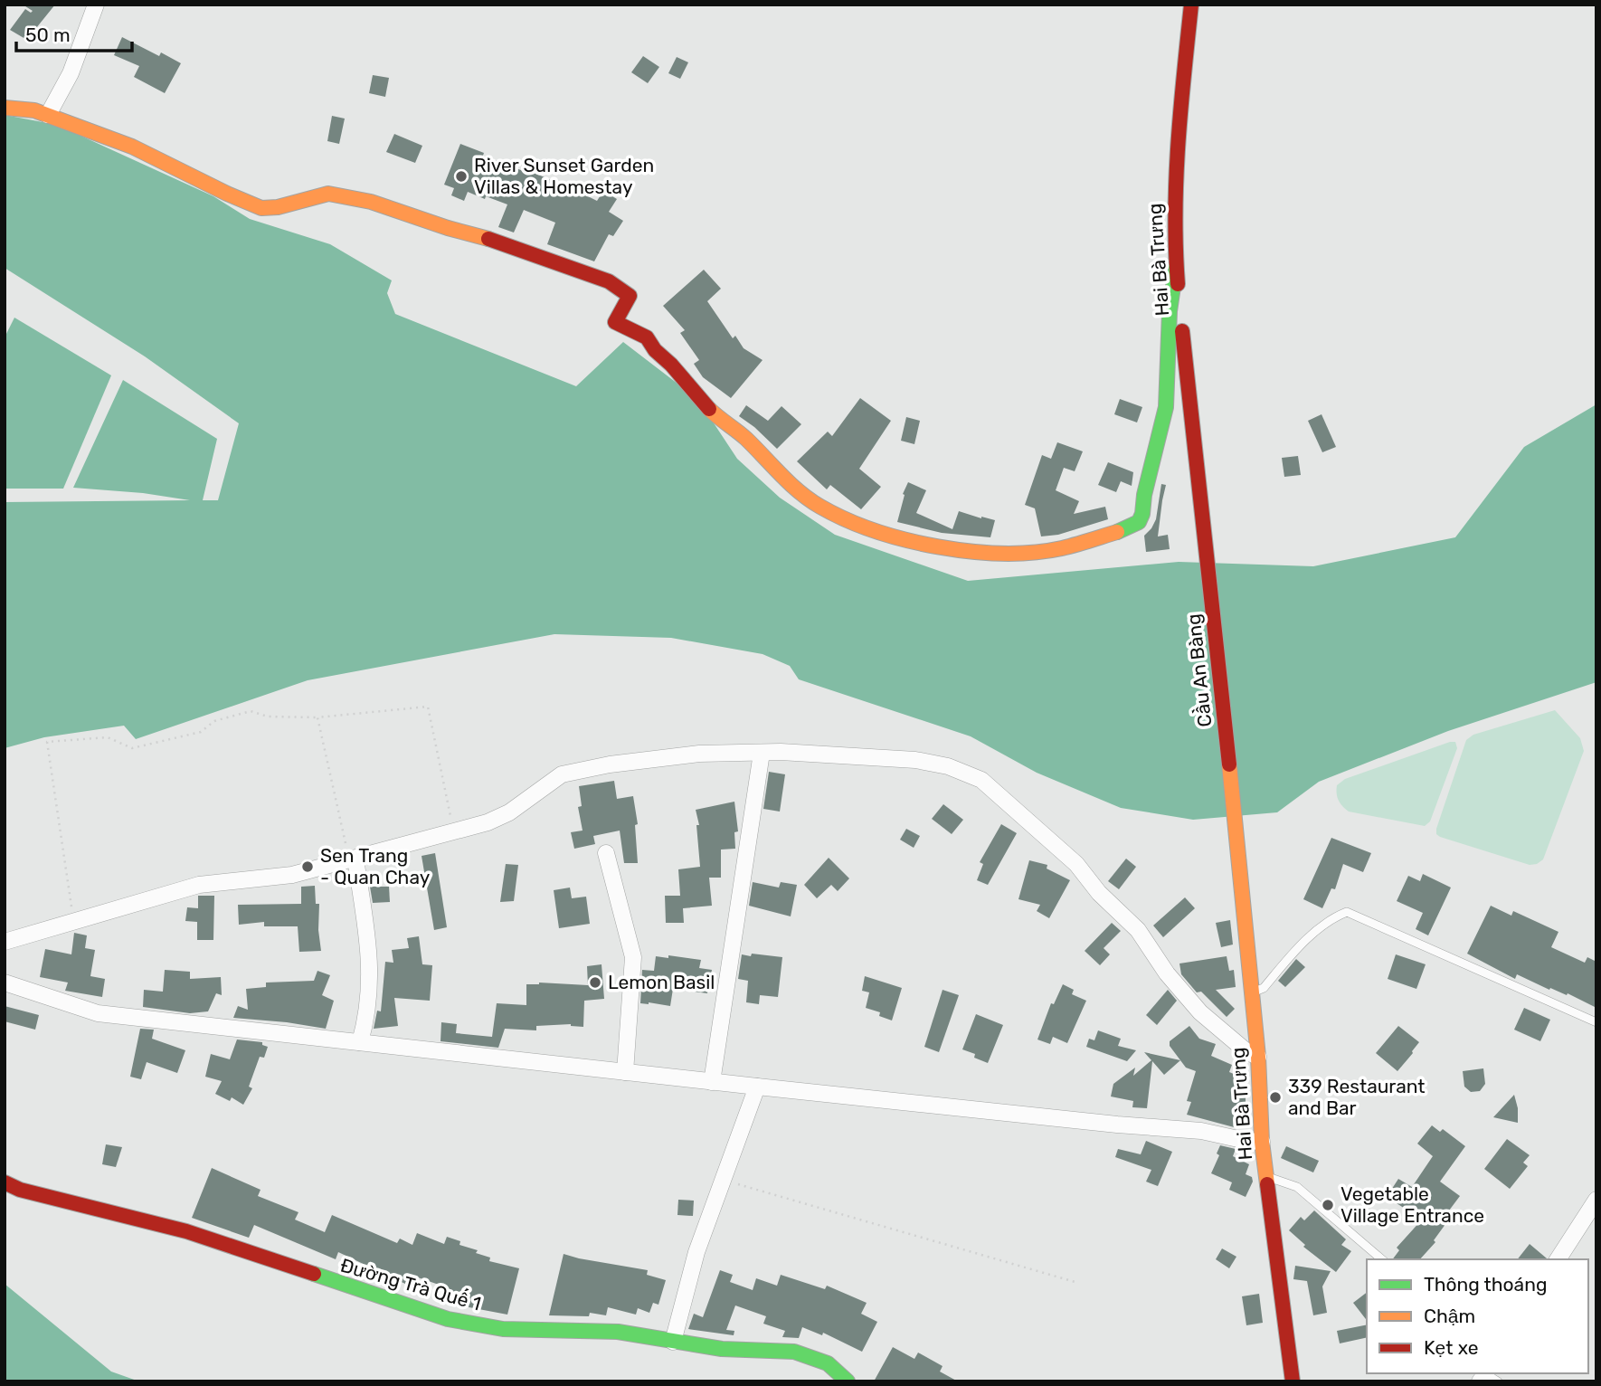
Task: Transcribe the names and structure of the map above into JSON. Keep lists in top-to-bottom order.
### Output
{
  "streets": {
    "street": ["Hai Bà Trưng", "Cầu An Bàng", "Đường Trà Quế 1"]
  },
  "crossings": [
    ["Hai Bà Trưng", "Cầu An Bàng"]
  ],
  "places": [
    "River Sunset Garden Villas & Homestay",
    "Sen Trang - Quan Chay",
    "Lemon Basil",
    "339 Restaurant and Bar",
    "Vegetable Village Entrance"
  ],
  "legend": ["Thông thoáng", "Chậm", "Kẹt xe"],
  "scale_bar": "50 m"
}
